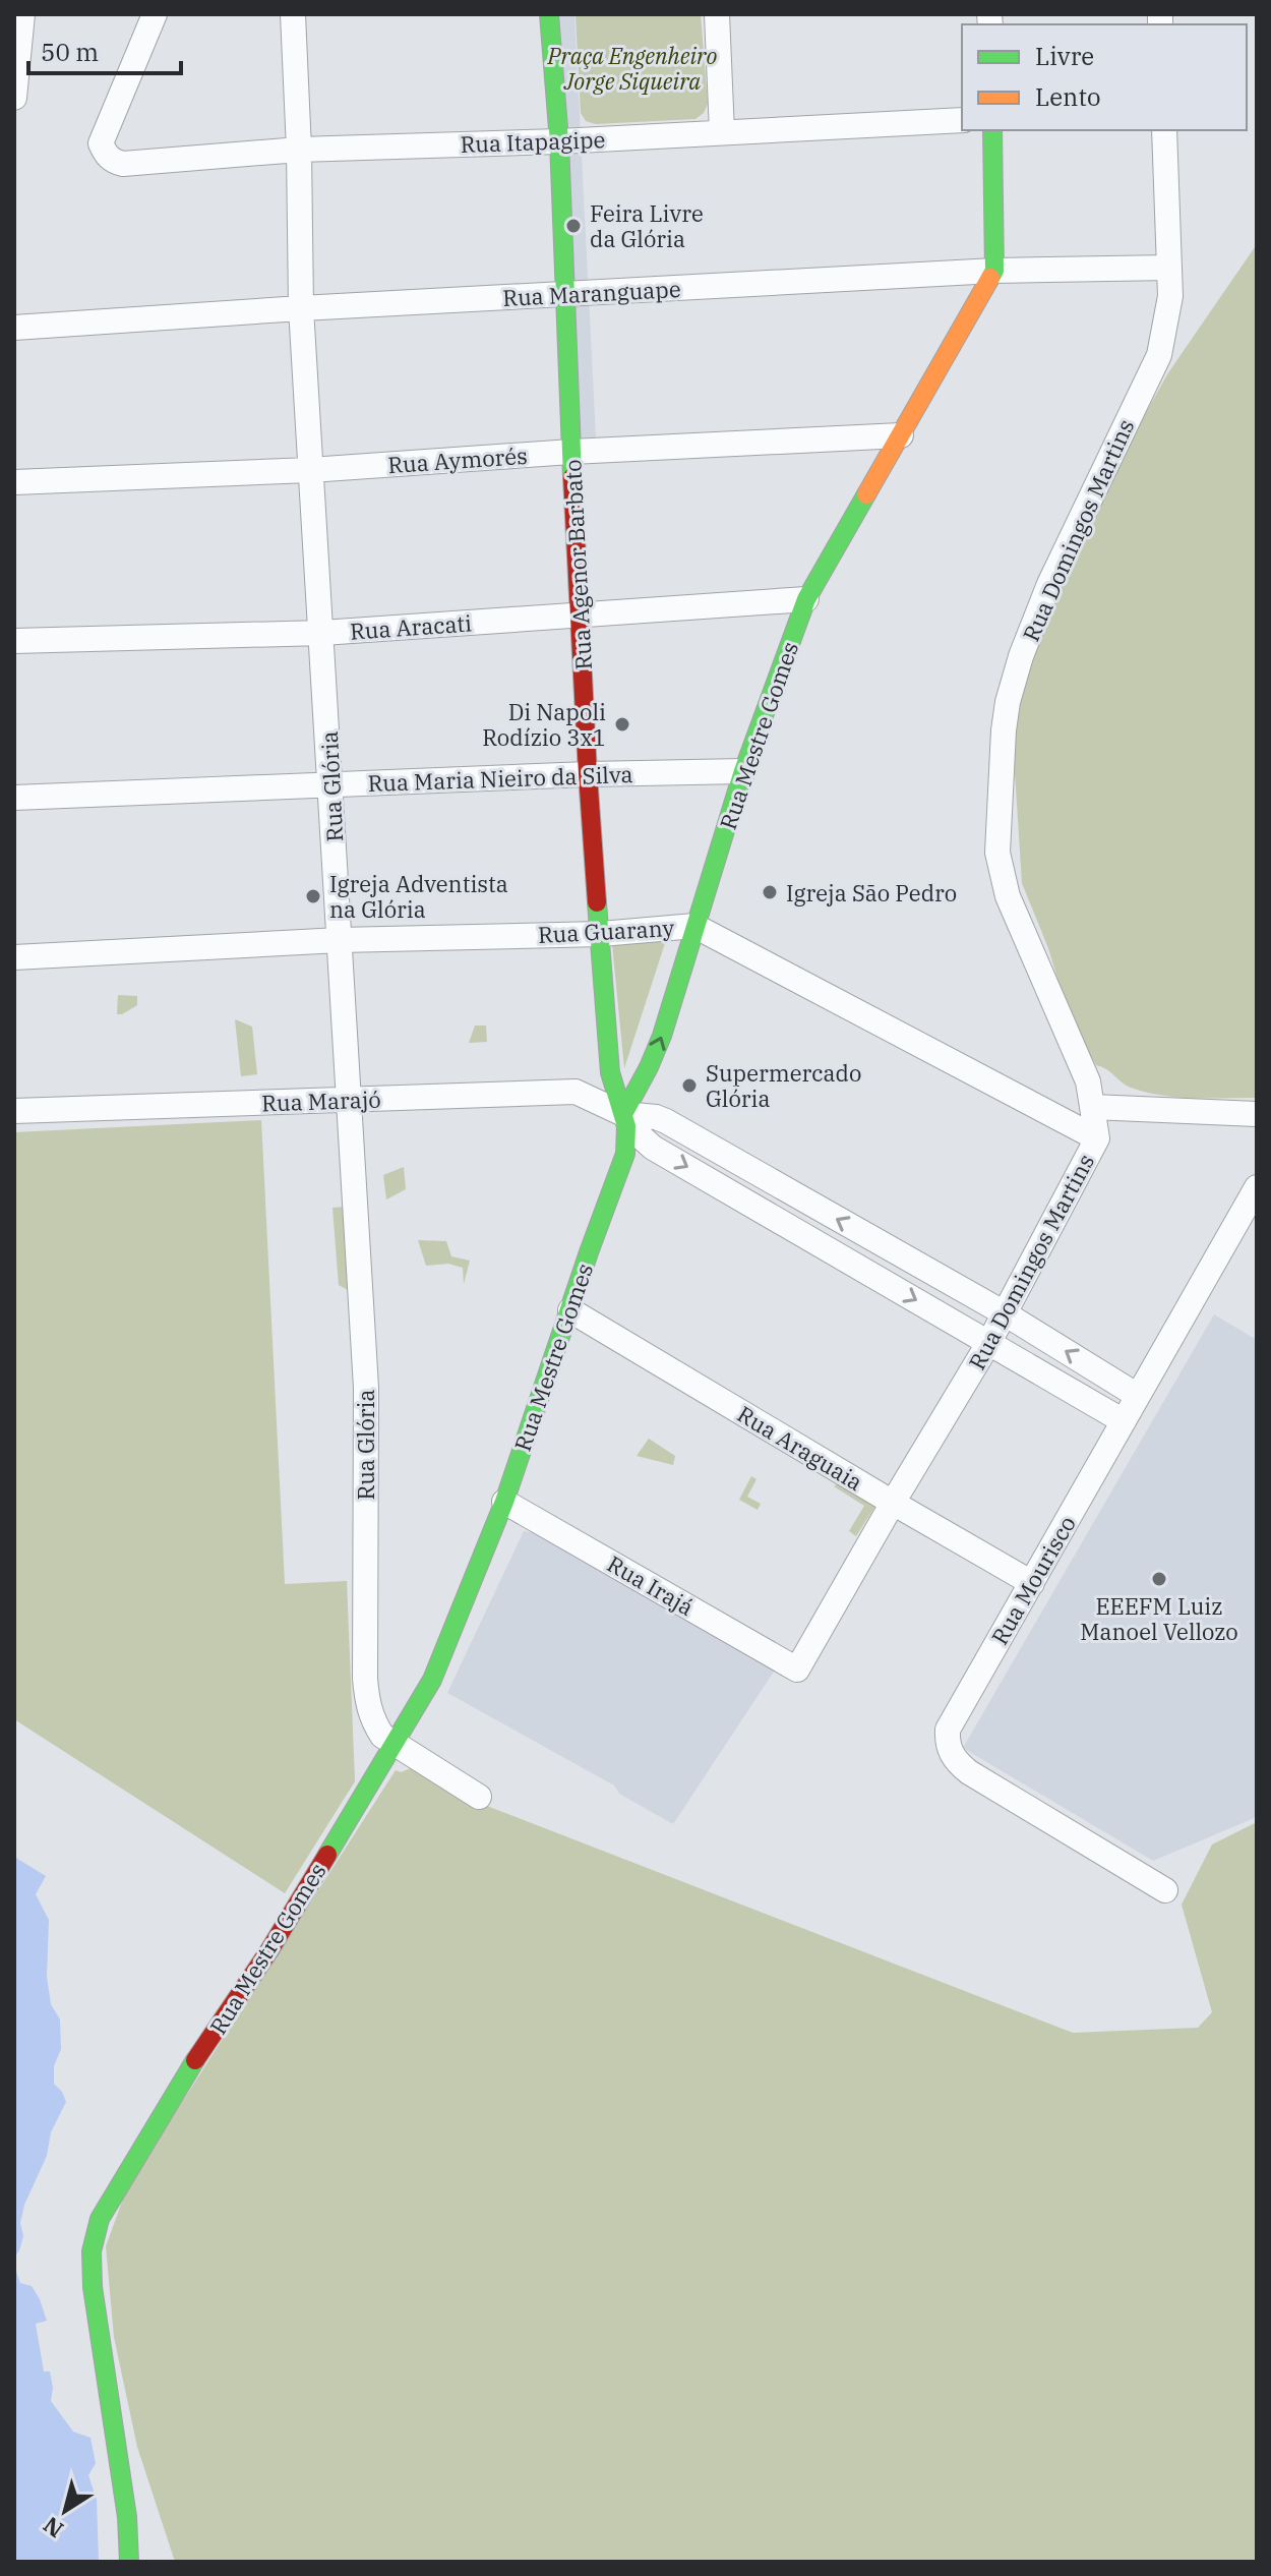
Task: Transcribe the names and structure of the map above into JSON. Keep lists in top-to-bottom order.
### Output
{
  "streets": {
    "street": [
      "Rua Itapagipe",
      "Rua Maranguape",
      "Rua Aymorés",
      "Rua Domingos Martins",
      "Rua Agenor Barbato",
      "Rua Aracati",
      "Rua Mestre Gomes",
      "Rua Maria Nieiro da Silva",
      "Rua Glória",
      "Rua Guarany",
      "Rua Marajó",
      "Rua Araguaia",
      "Rua Mourisco",
      "Rua Irajá"
    ]
  },
  "crossings": [
    ["Rua Itapagipe", "Rua Agenor Barbato"],
    ["Rua Itapagipe", "Rua Glória"],
    ["Rua Maranguape", "Rua Domingos Martins"],
    ["Rua Maranguape", "Rua Agenor Barbato"],
    ["Rua Maranguape", "Rua Mestre Gomes"],
    ["Rua Maranguape", "Rua Glória"],
    ["Rua Aymorés", "Rua Agenor Barbato"],
    ["Rua Aymorés", "Rua Mestre Gomes"],
    ["Rua Aymorés", "Rua Glória"],
    ["Rua Domingos Martins", "Rua Guarany"],
    ["Rua Domingos Martins", "Rua Marajó"],
    ["Rua Domingos Martins", "Rua Araguaia"],
    ["Rua Domingos Martins", "Rua Irajá"],
    ["Rua Agenor Barbato", "Rua Aracati"],
    ["Rua Agenor Barbato", "Rua Mestre Gomes"],
    ["Rua Agenor Barbato", "Rua Maria Nieiro da Silva"],
    ["Rua Agenor Barbato", "Rua Guarany"],
    ["Rua Agenor Barbato", "Rua Marajó"],
    ["Rua Aracati", "Rua Mestre Gomes"],
    ["Rua Aracati", "Rua Glória"],
    ["Rua Mestre Gomes", "Rua Maria Nieiro da Silva"],
    ["Rua Mestre Gomes", "Rua Glória"],
    ["Rua Mestre Gomes", "Rua Guarany"],
    ["Rua Mestre Gomes", "Rua Marajó"],
    ["Rua Mestre Gomes", "Rua Araguaia"],
    ["Rua Mestre Gomes", "Rua Irajá"],
    ["Rua Maria Nieiro da Silva", "Rua Glória"],
    ["Rua Glória", "Rua Guarany"],
    ["Rua Glória", "Rua Marajó"],
    ["Rua Marajó", "Rua Mourisco"],
    ["Rua Araguaia", "Rua Mourisco"]
  ],
  "parks": ["Praça Engenheiro Jorge Siqueira"],
  "places": [
    "Feira Livre da Glória",
    "Di Napoli Rodízio 3x1",
    "Igreja São Pedro",
    "Igreja Adventista na Glória",
    "Supermercado Glória",
    "EEEFM Luiz Manoel Vellozo"
  ],
  "legend": ["Livre", "Lento"],
  "scale_bar": "50 m",
  "north": "bottom left"
}
